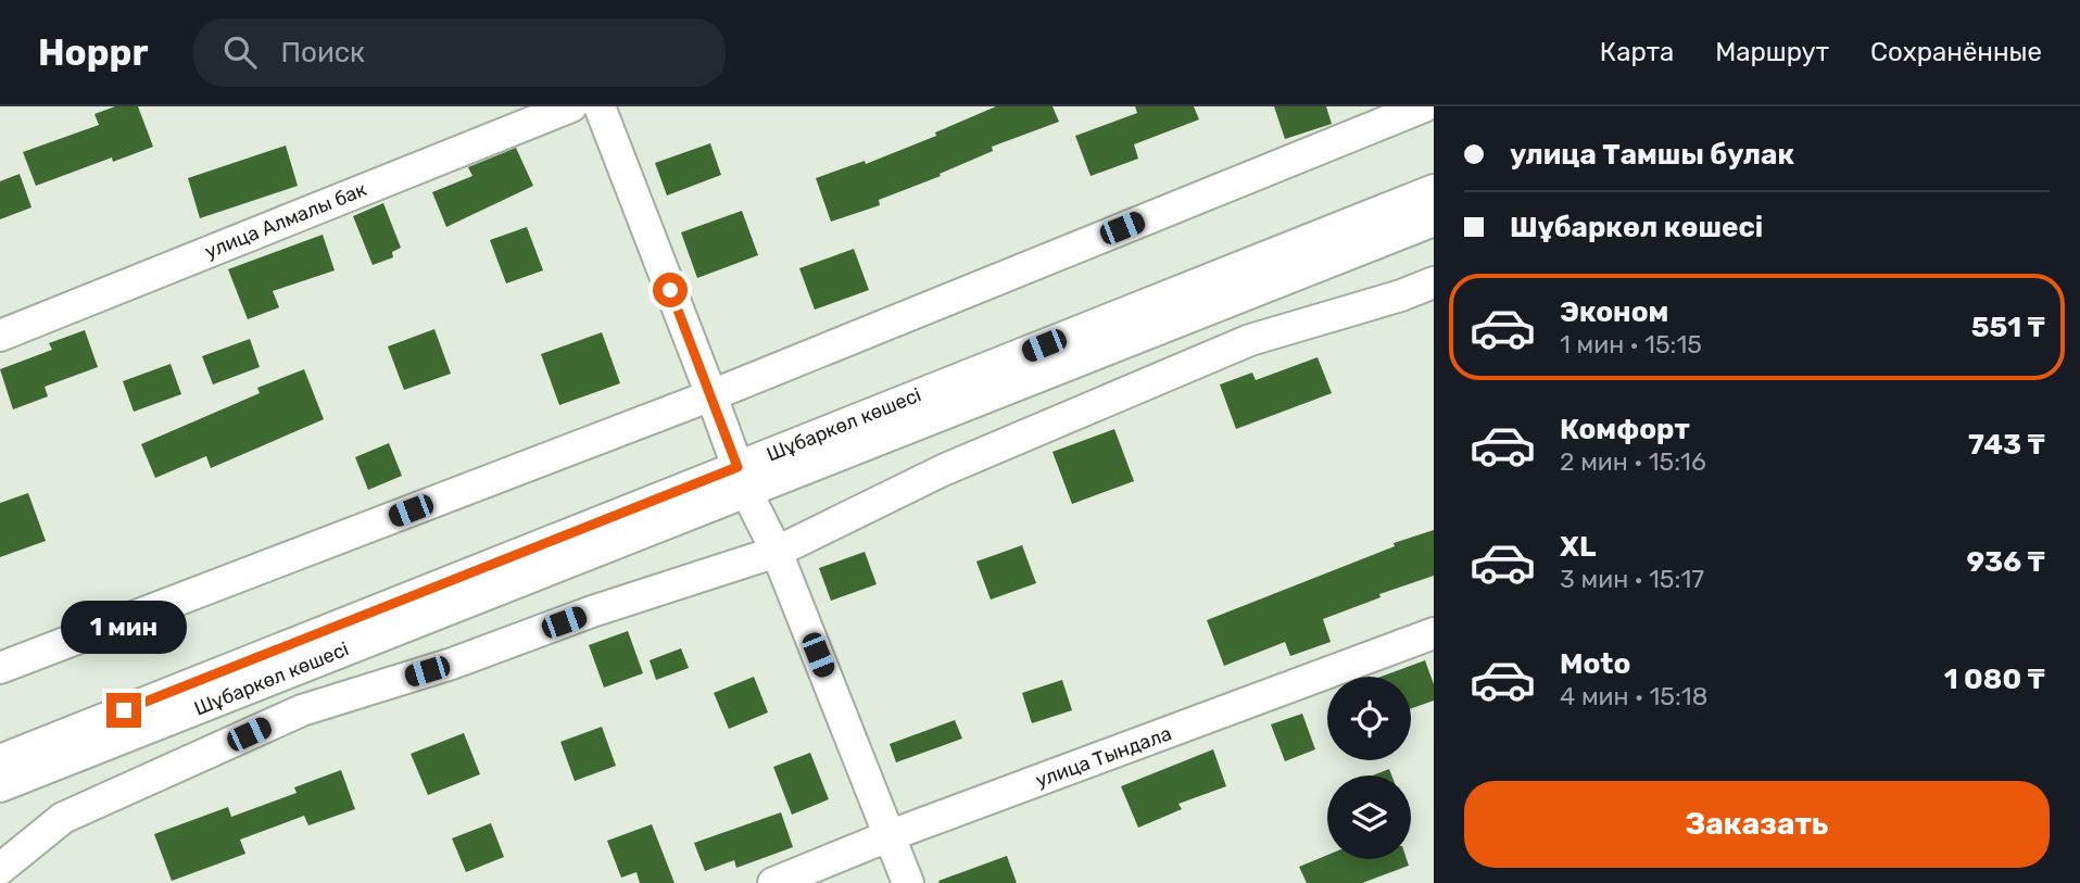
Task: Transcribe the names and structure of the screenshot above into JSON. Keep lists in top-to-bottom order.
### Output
{
  "streets": {
    "street": ["улица Алмалы бак", "Шұбаркөл көшесі", "улица Тындала"]
  },
  "page": {
    "header": "Hoppr",
    "search": "Поиск",
    "nav": ["Карта", "Маршрут", "Сохранённые"],
    "banner": ["улица Тамшы булак", "Шұбаркөл көшесі"],
    "list": [
      {
        "name": "Эконом",
        "note": "1 мин · 15:15",
        "value": "551 ₸"
      },
      {
        "name": "Комфорт",
        "note": "2 мин · 15:16",
        "value": "743 ₸"
      },
      {
        "name": "XL",
        "note": "3 мин · 15:17",
        "value": "936 ₸"
      },
      {
        "name": "Moto",
        "note": "4 мин · 15:18",
        "value": "1 080 ₸"
      }
    ],
    "bubble": "1 мин",
    "buttons": "Заказать"
  }
}
